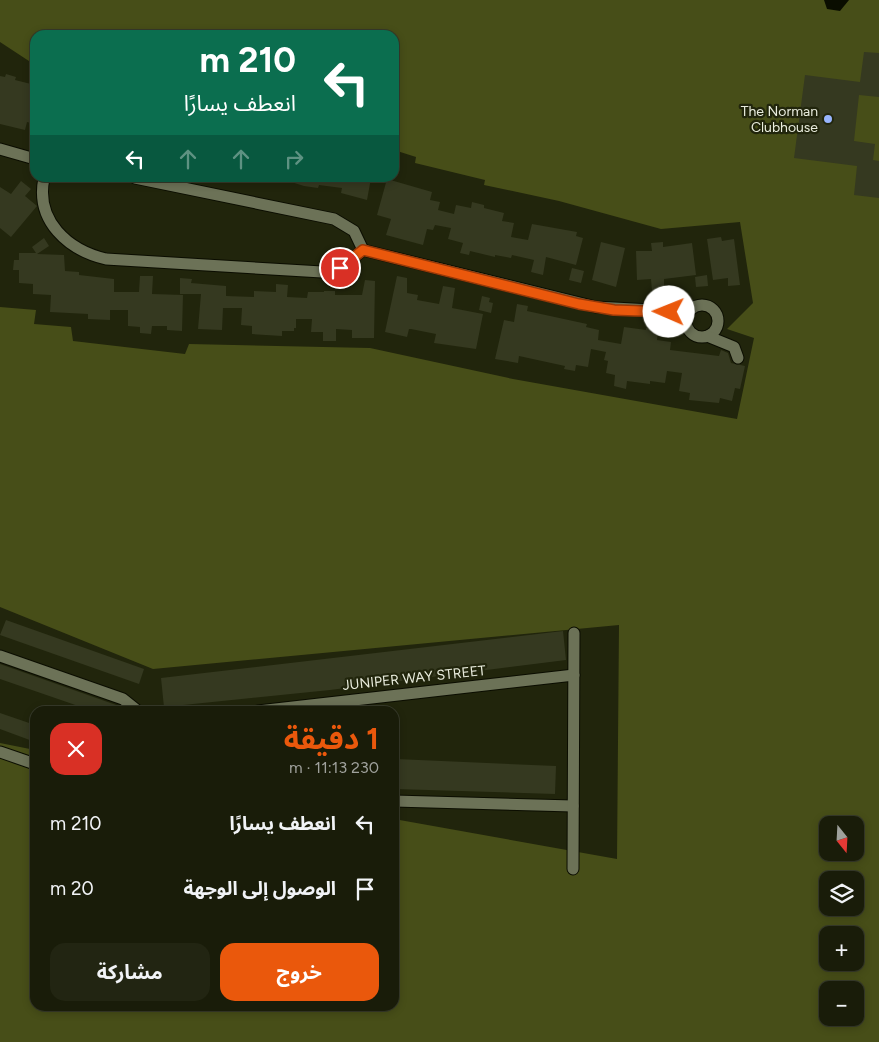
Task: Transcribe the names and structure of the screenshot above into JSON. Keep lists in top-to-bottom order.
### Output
{
  "streets": {
    "street": ["JUNIPER WAY STREET"]
  },
  "places": ["The Norman Clubhouse"],
  "north": "bottom",
  "page": {
    "turn": ["210 m", "انعطف يسارًا"],
    "heading": ["1 دقيقة", "230 m · 11:13"],
    "list": [
      {
        "name": "انعطف يسارًا",
        "value": "210 m"
      },
      {
        "name": "الوصول إلى الوجهة",
        "value": "20 m"
      }
    ],
    "map_buttons": ["+", "−"],
    "buttons": ["خروج", "مشاركة"]
  }
}
